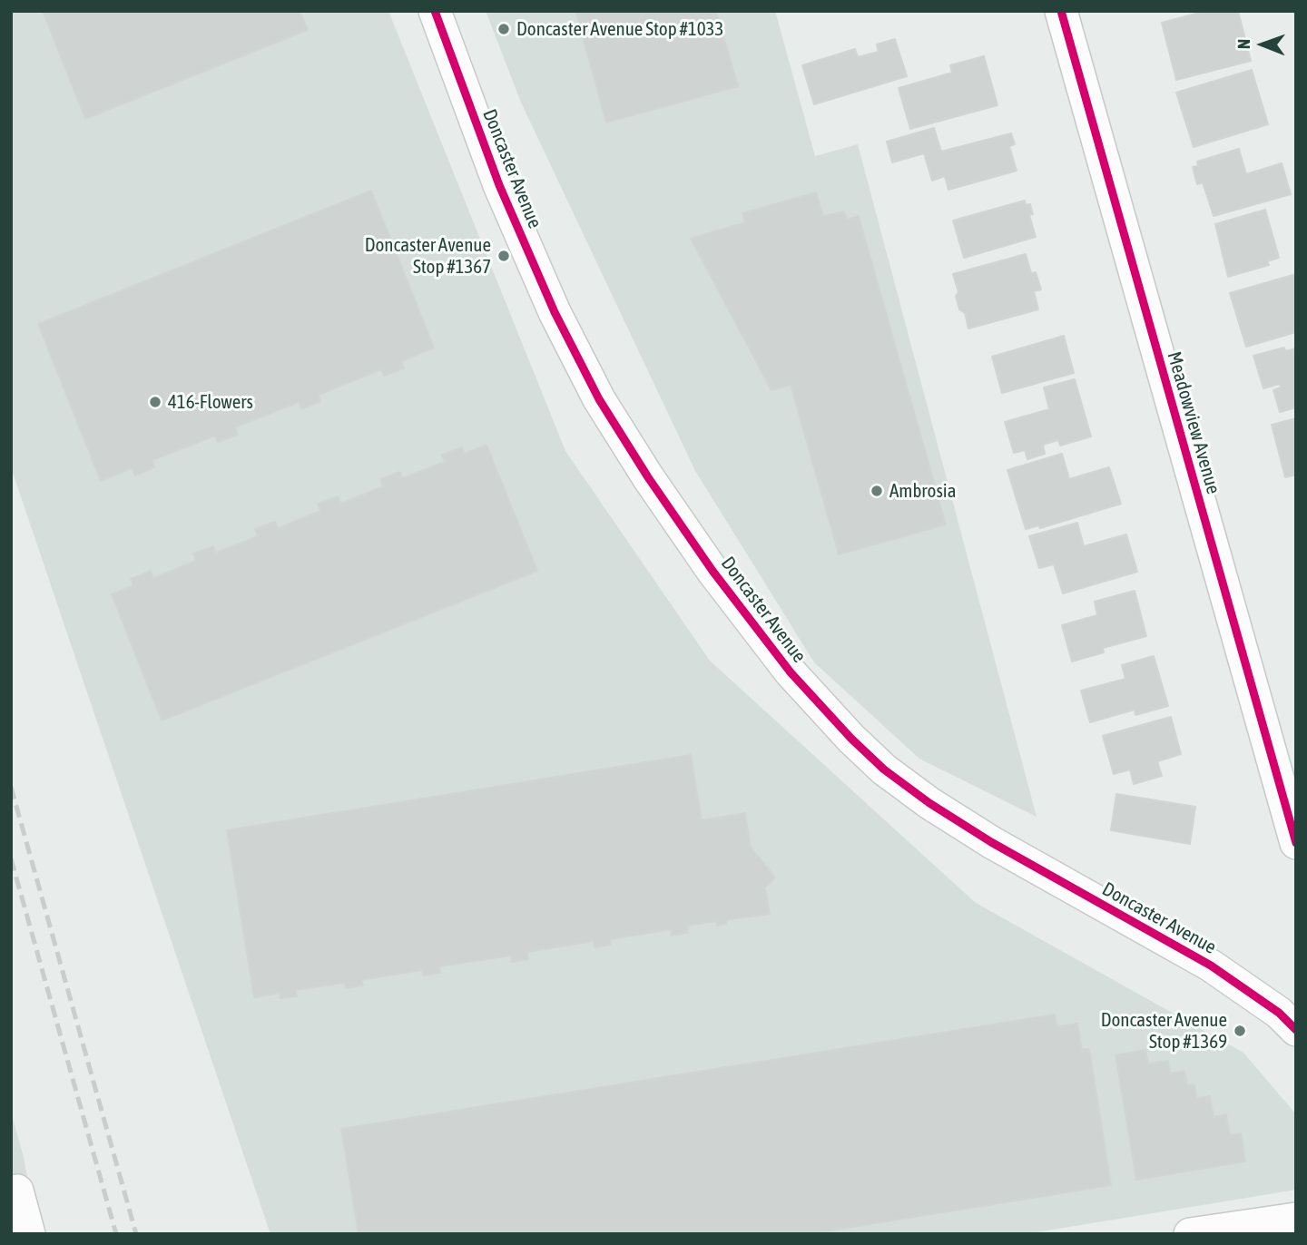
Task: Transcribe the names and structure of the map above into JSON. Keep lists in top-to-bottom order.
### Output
{
  "streets": {
    "street": ["Doncaster Avenue", "Meadowview Avenue"]
  },
  "places": [
    "Doncaster Avenue Stop #1033",
    "Doncaster Avenue Stop #1367",
    "416-Flowers",
    "Ambrosia",
    "Doncaster Avenue Stop #1369"
  ],
  "north": "left"
}
